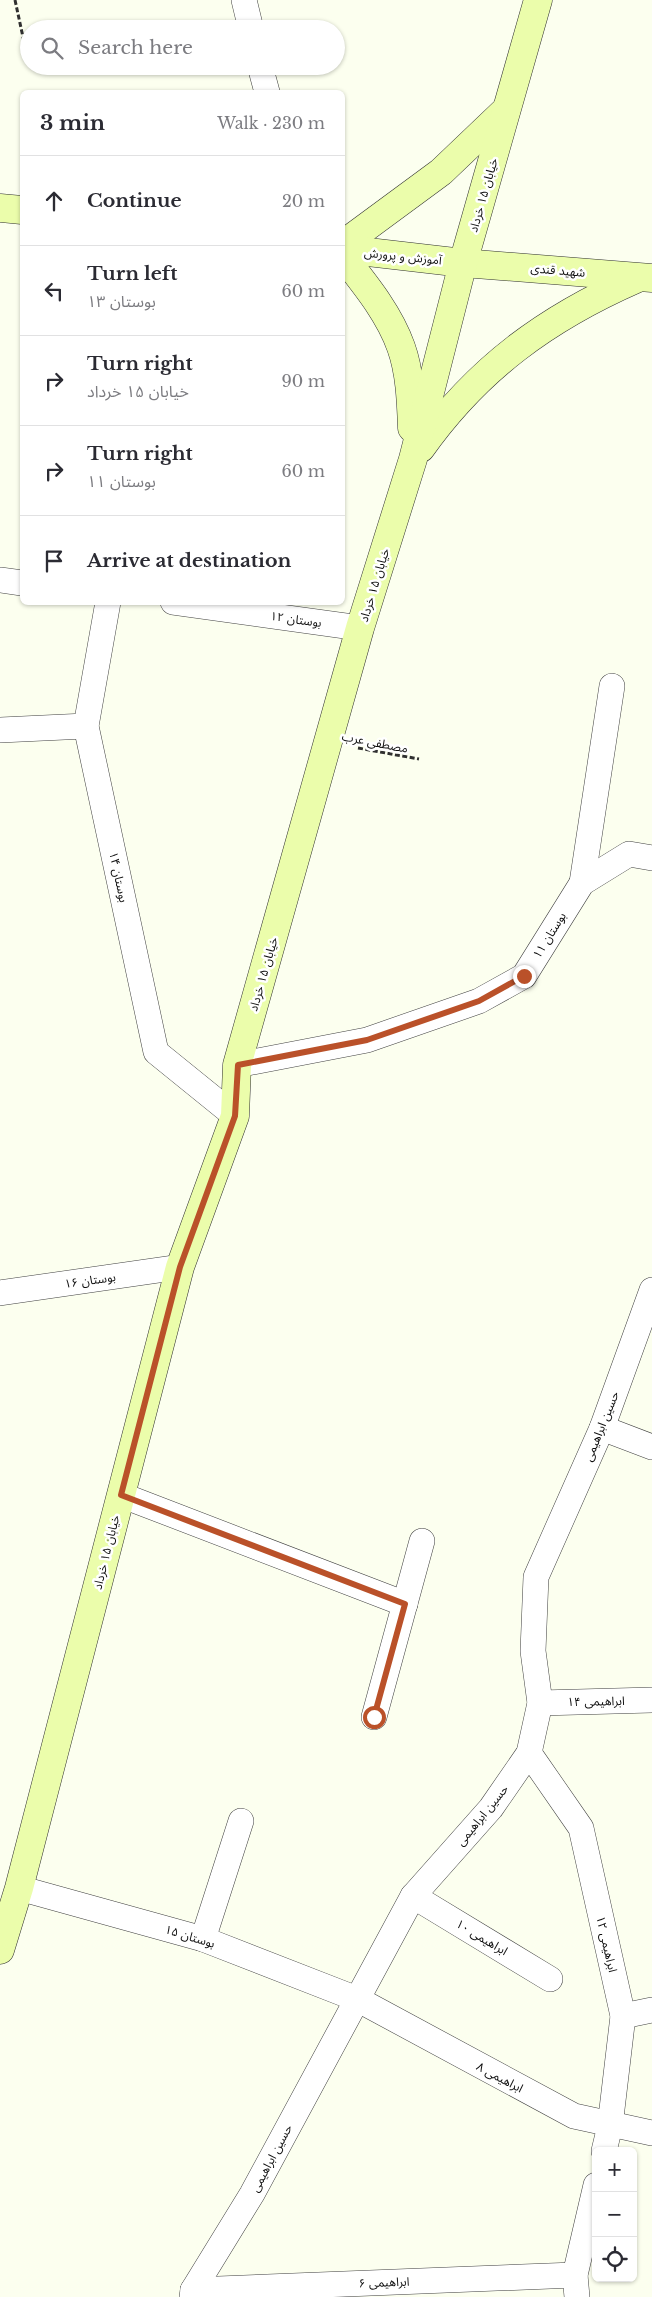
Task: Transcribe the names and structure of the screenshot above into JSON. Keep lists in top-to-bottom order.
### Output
{
  "streets": {
    "main road": ["خیابان ۱۵ خرداد", "آموزش و پرورش", "شهید قندی"],
    "street": [
      "بوستان ۱۲",
      "بوستان ۱۴",
      "بوستان ۱۱",
      "بوستان ۱۶",
      "حسین ابراهیمی",
      "ابراهیمی ۱۴",
      "بوستان ۱۵",
      "ابراهیمی ۱۰",
      "ابراهیمی ۱۲",
      "ابراهیمی ۸",
      "ابراهیمی ۶"
    ],
    "path": ["مصطفی عرب"]
  },
  "crossings": [
    ["خیابان ۱۵ خرداد", "آموزش و پرورش"],
    ["خیابان ۱۵ خرداد", "شهید قندی"],
    ["خیابان ۱۵ خرداد", "بوستان ۱۲"],
    ["خیابان ۱۵ خرداد", "مصطفی عرب"],
    ["خیابان ۱۵ خرداد", "بوستان ۱۴"],
    ["خیابان ۱۵ خرداد", "بوستان ۱۱"],
    ["خیابان ۱۵ خرداد", "بوستان ۱۶"],
    ["خیابان ۱۵ خرداد", "بوستان ۱۵"],
    ["آموزش و پرورش", "شهید قندی"],
    ["حسین ابراهیمی", "ابراهیمی ۱۴"],
    ["حسین ابراهیمی", "بوستان ۱۵"],
    ["حسین ابراهیمی", "ابراهیمی ۱۰"],
    ["حسین ابراهیمی", "ابراهیمی ۱۲"],
    ["حسین ابراهیمی", "ابراهیمی ۸"],
    ["حسین ابراهیمی", "ابراهیمی ۶"],
    ["بوستان ۱۵", "ابراهیمی ۸"],
    ["ابراهیمی ۱۲", "ابراهیمی ۸"]
  ],
  "page": {
    "search": "Search here",
    "heading": ["3 min", "Walk · 230 m"],
    "list": [
      ["Continue", "20 m"],
      ["Turn left", "بوستان ۱۳", "60 m"],
      ["Turn right", "خیابان ۱۵ خرداد", "90 m"],
      ["Turn right", "بوستان ۱۱", "60 m"],
      "Arrive at destination"
    ],
    "map_buttons": ["+", "−"]
  }
}
